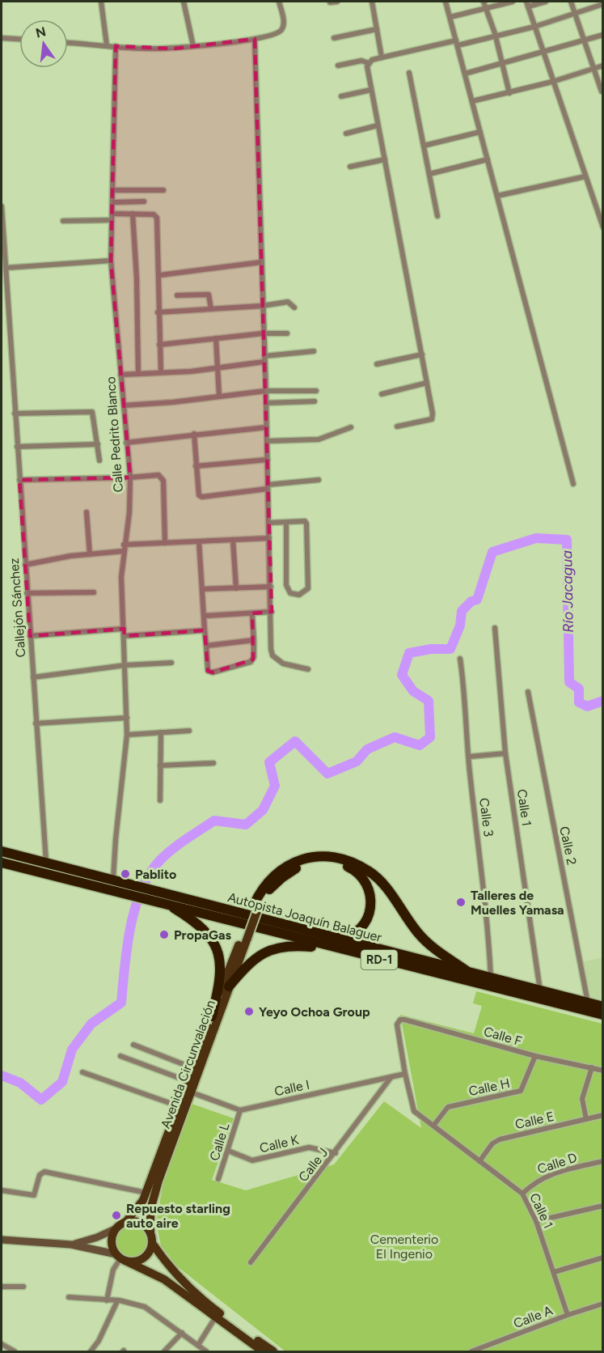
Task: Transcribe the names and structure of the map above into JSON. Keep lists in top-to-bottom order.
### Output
{
  "streets": {
    "highway": ["Autopista Joaquín Balaguer", "RD-1"],
    "main road": ["Avenida Circunvalación"],
    "street": [
      "Calle Pedrito Blanco",
      "Callejón Sánchez",
      "Calle 1",
      "Calle 3",
      "Calle 2",
      "Calle F",
      "Calle H",
      "Calle I",
      "Calle E",
      "Calle L",
      "Calle K",
      "Calle D",
      "Calle J",
      "Calle A"
    ]
  },
  "crossings": [
    ["Calle Pedrito Blanco", "Autopista Joaquín Balaguer"],
    ["Callejón Sánchez", "Autopista Joaquín Balaguer"],
    ["Calle 1", "Autopista Joaquín Balaguer"],
    ["Calle 1", "Calle F"],
    ["Calle 1", "Calle H"],
    ["Calle 1", "Calle I"],
    ["Calle 1", "Calle E"],
    ["Calle 1", "Calle D"],
    ["Calle 1", "Calle A"],
    ["Calle 3", "Autopista Joaquín Balaguer"],
    ["Calle 2", "Autopista Joaquín Balaguer"],
    ["Calle F", "Calle H"],
    ["Calle I", "Calle L"],
    ["Calle I", "Calle J"],
    ["Calle L", "Calle K"],
    ["Calle K", "Calle J"]
  ],
  "water": ["Río Jacagua"],
  "parks": ["Cementerio El Ingenio"],
  "places": [
    "Pablito",
    "Talleres de Muelles Yamasa",
    "PropaGas",
    "Yeyo Ochoa Group",
    "Repuesto starling auto aire"
  ],
  "north": "top"
}
